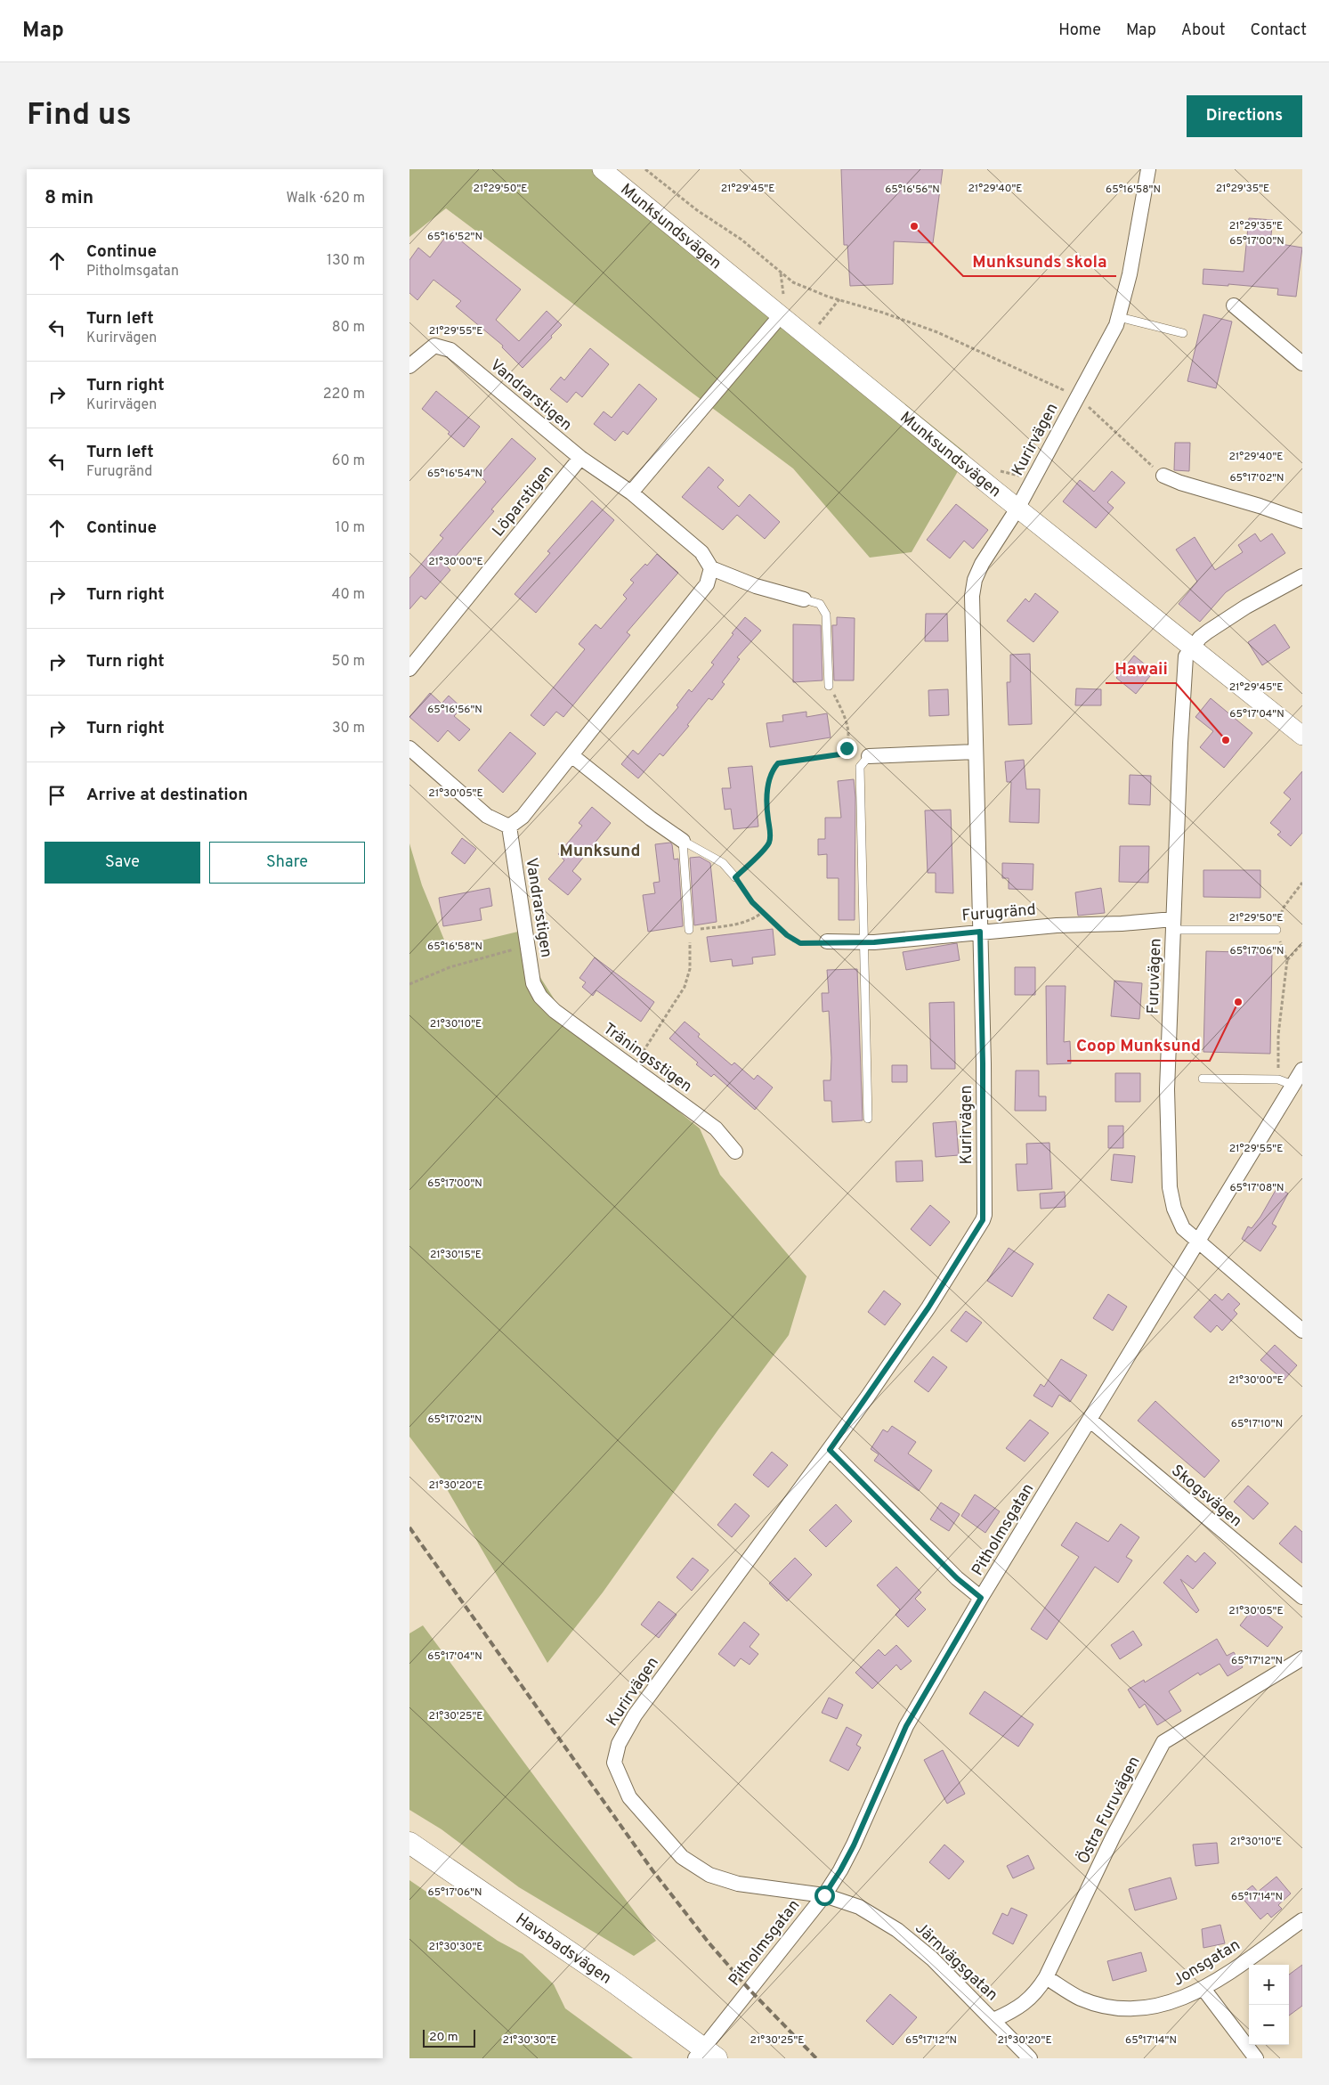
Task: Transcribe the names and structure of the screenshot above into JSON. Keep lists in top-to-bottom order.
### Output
{
  "streets": {
    "main road": ["Havsbadsvägen"],
    "street": [
      "Munksundsvägen",
      "Vandrarstigen",
      "Kurirvägen",
      "Löparstigen",
      "Furugränd",
      "Furuvägen",
      "Träningsstigen",
      "Skogsvägen",
      "Pitholmsgatan",
      "Östra Furuvägen",
      "Järnvägsgatan",
      "Jonsgatan"
    ]
  },
  "crossings": [
    ["Munksundsvägen", "Kurirvägen"],
    ["Munksundsvägen", "Furuvägen"],
    ["Vandrarstigen", "Löparstigen"],
    ["Vandrarstigen", "Träningsstigen"],
    ["Kurirvägen", "Furugränd"],
    ["Kurirvägen", "Pitholmsgatan"],
    ["Kurirvägen", "Järnvägsgatan"],
    ["Furugränd", "Furuvägen"],
    ["Furuvägen", "Pitholmsgatan"],
    ["Skogsvägen", "Pitholmsgatan"],
    ["Pitholmsgatan", "Havsbadsvägen"],
    ["Pitholmsgatan", "Järnvägsgatan"],
    ["Östra Furuvägen", "Järnvägsgatan"],
    ["Östra Furuvägen", "Jonsgatan"]
  ],
  "districts": ["Munksund"],
  "places": ["Munksunds skola", "Hawaii", "Coop Munksund"],
  "scale_bar": "20 m",
  "page": {
    "header": "Map",
    "nav": [
      "Home",
      "Map",
      "About",
      "Contact"
    ],
    "buttons": [
      "Directions",
      ["Save", "Share"]
    ],
    "title": "Find us",
    "heading": ["8 min", "Walk · 620 m"],
    "list": [
      ["Continue", "Pitholmsgatan", "130 m"],
      ["Turn left", "Kurirvägen", "80 m"],
      ["Turn right", "Kurirvägen", "220 m"],
      ["Turn left", "Furugränd", "60 m"],
      ["Continue", "10 m"],
      ["Turn right", "40 m"],
      ["Turn right", "50 m"],
      ["Turn right", "30 m"],
      "Arrive at destination"
    ],
    "map_buttons": ["+", "−"],
    "scale": "20 m"
  },
  "coordinates": [
    "21°29'50\"E",
    "21°29'45\"E",
    "21°29'40\"E",
    "21°29'35\"E",
    "65°16'56\"N",
    "65°16'58\"N",
    "65°16'52\"N",
    "65°17'00\"N",
    "21°29'55\"E",
    "65°16'54\"N",
    "65°17'02\"N",
    "21°30'00\"E",
    "65°17'04\"N",
    "21°30'05\"E",
    "65°17'06\"N",
    "21°30'10\"E",
    "65°17'08\"N",
    "21°30'15\"E",
    "65°17'10\"N",
    "21°30'20\"E",
    "65°17'12\"N",
    "21°30'25\"E",
    "65°17'14\"N",
    "21°30'30\"E"
  ]
}
